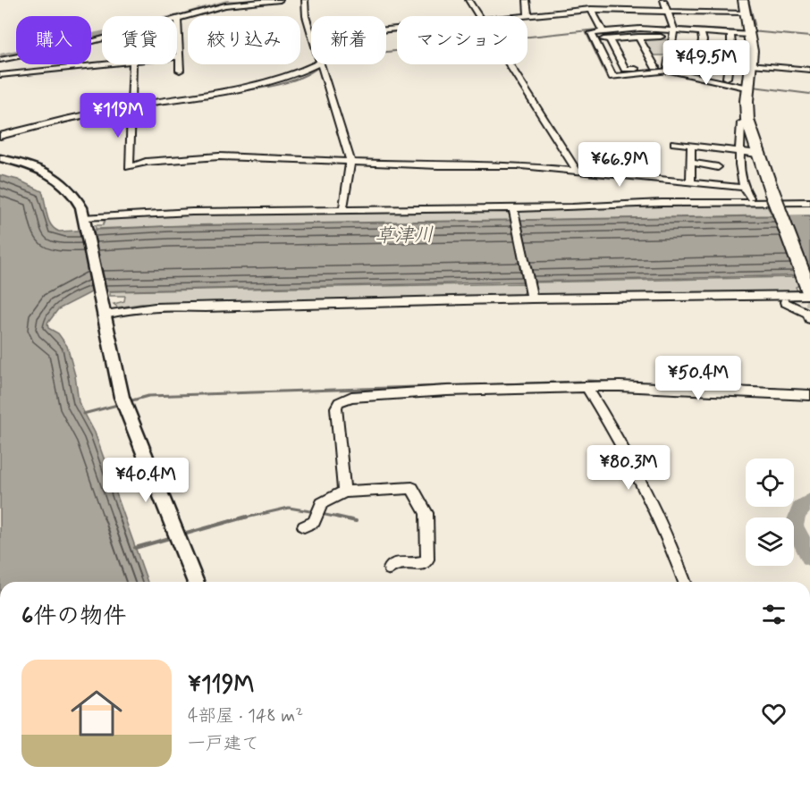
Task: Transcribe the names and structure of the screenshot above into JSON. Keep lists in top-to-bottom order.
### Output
{
  "water": ["草津川"],
  "page": {
    "chip": [
      "購入",
      "賃貸",
      "絞り込み",
      "新着",
      "マンション"
    ],
    "price": [
      "¥49.5M",
      "¥119M",
      "¥66.9M",
      "¥50.4M",
      "¥80.3M",
      "¥40.4M"
    ],
    "heading": "6件の物件",
    "list": [
      {
        "name": "¥119M",
        "note": "4部屋 · 148 m² · 一戸建て"
      }
    ]
  }
}
